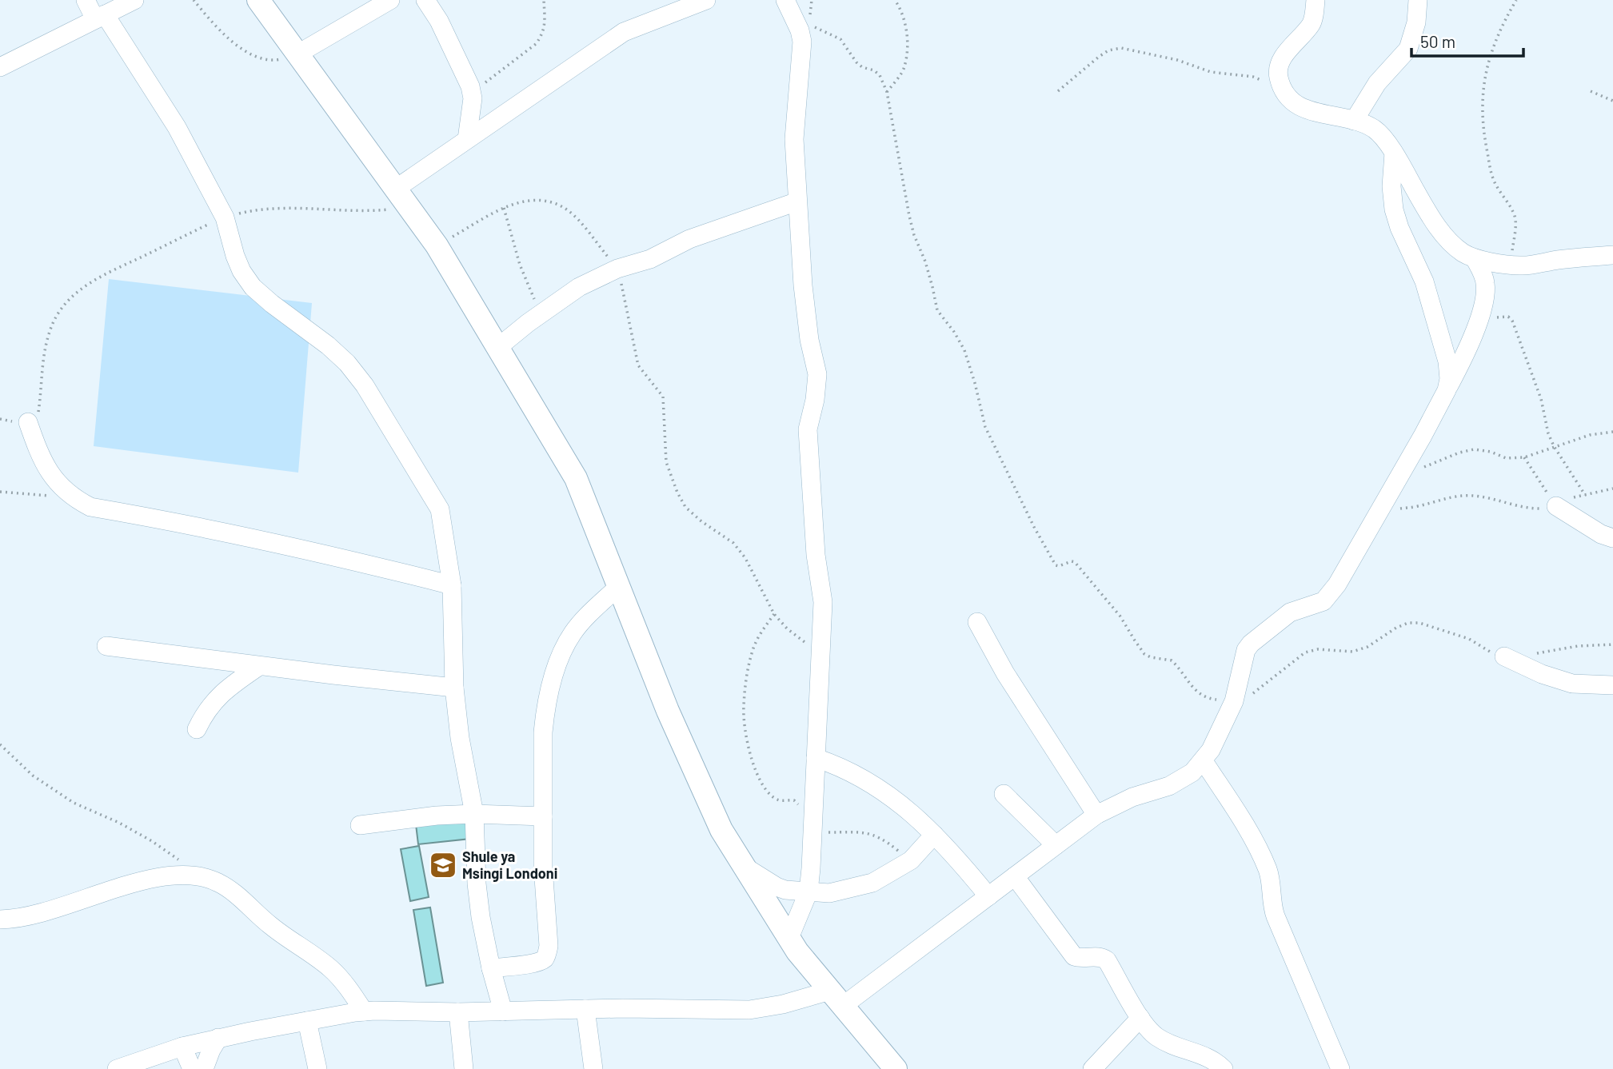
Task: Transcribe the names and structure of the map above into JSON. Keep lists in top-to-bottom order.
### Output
{
  "places": {
    "school or university": ["Shule ya Msingi Londoni"]
  },
  "scale_bar": "50 m"
}
